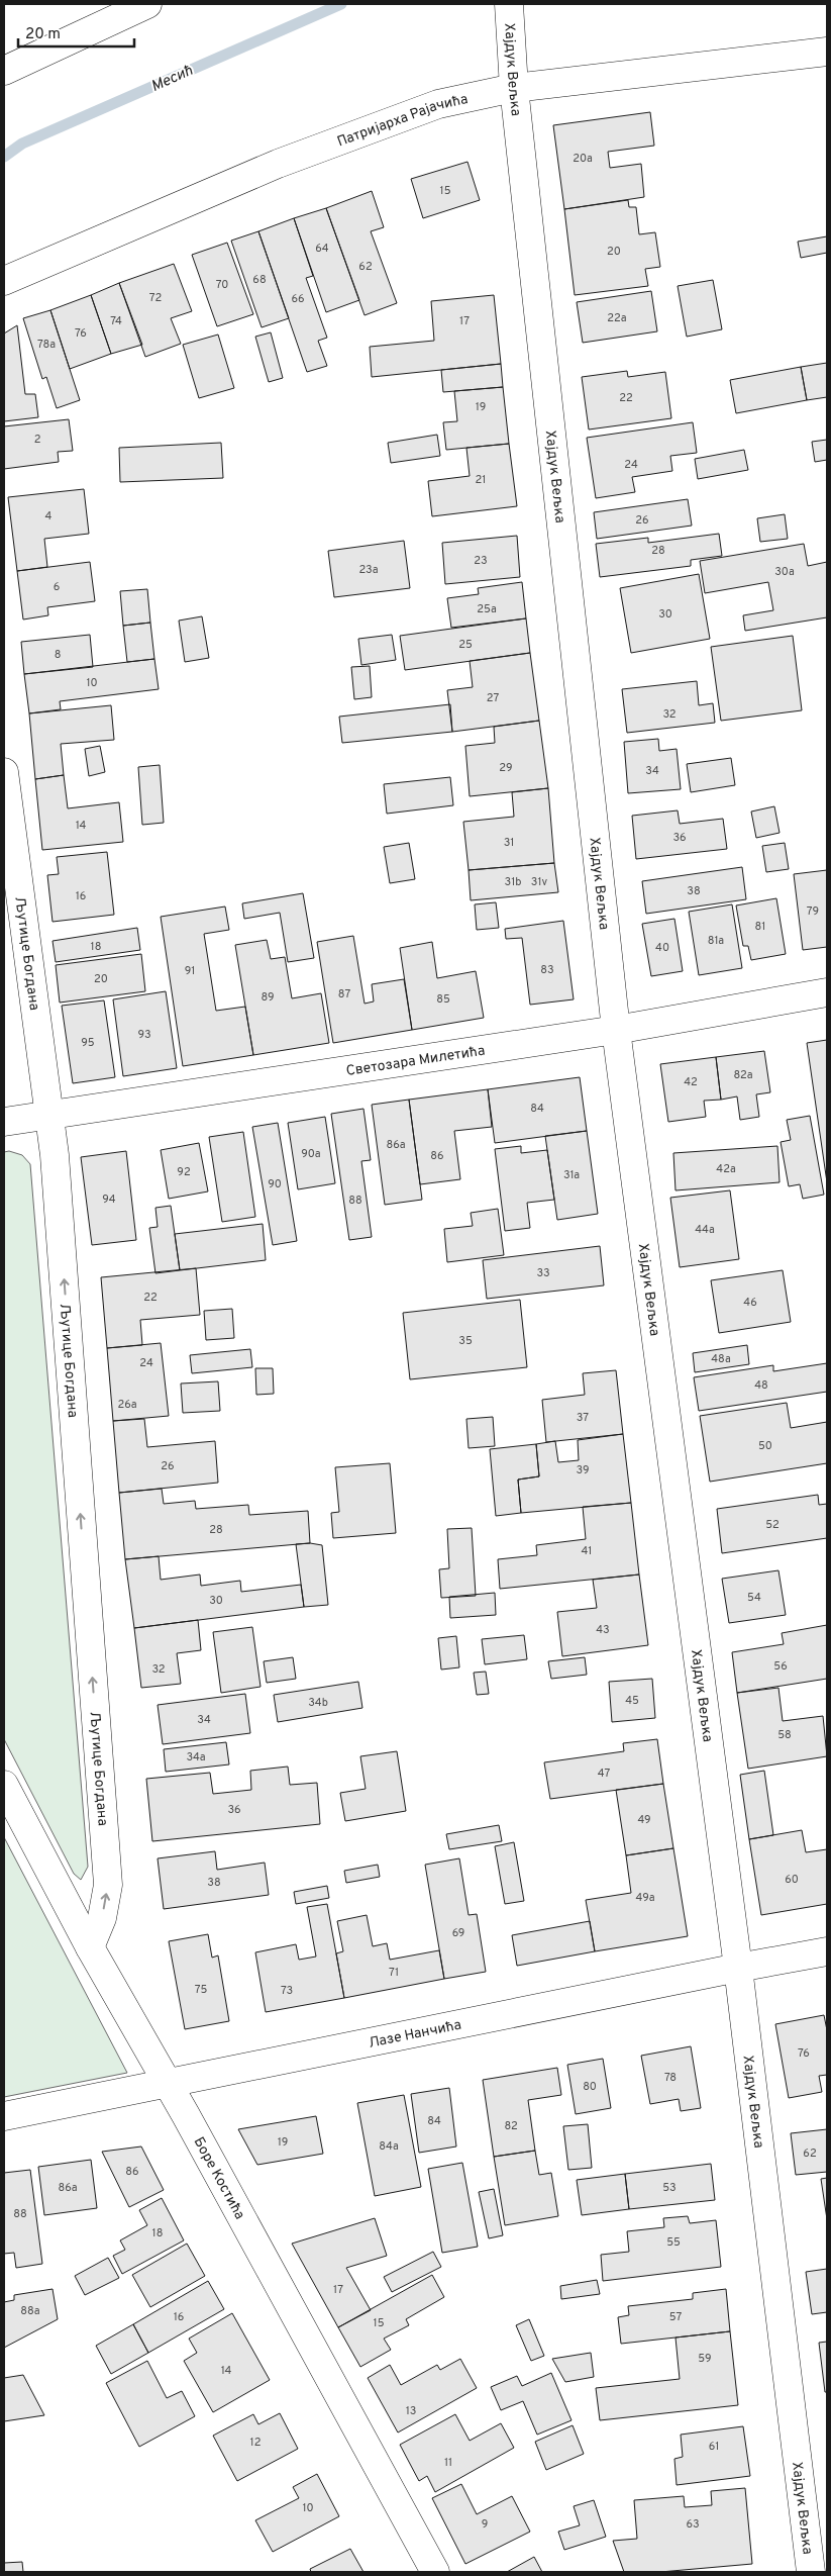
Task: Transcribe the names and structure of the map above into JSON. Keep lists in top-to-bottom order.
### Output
{
  "streets": {
    "street": [
      "Хајдук Вељка",
      "Патријарха Рајачића",
      "Љутице Богдана",
      "Светозара Милетића",
      "Лазе Нанчића",
      "Боре Костића"
    ]
  },
  "crossings": [
    ["Хајдук Вељка", "Патријарха Рајачића"],
    ["Хајдук Вељка", "Светозара Милетића"],
    ["Хајдук Вељка", "Лазе Нанчића"],
    ["Љутице Богдана", "Светозара Милетића"],
    ["Љутице Богдана", "Боре Костића"],
    ["Лазе Нанчића", "Боре Костића"]
  ],
  "one_way": ["Љутице Богдана"],
  "water": ["Месић"],
  "house_numbers": [
    "20a",
    "15",
    "64",
    "20",
    "62",
    "68",
    "70",
    "72",
    "66",
    "22a",
    "74",
    "17",
    "76",
    "78a",
    "22",
    "19",
    "2",
    "24",
    "21",
    "4",
    "26",
    "28",
    "23",
    "23a",
    "30a",
    "6",
    "25a",
    "30",
    "25",
    "8",
    "10",
    "27",
    "32",
    "29",
    "34",
    "14",
    "36",
    "31",
    "31b",
    "31v",
    "38",
    "16",
    "79",
    "81",
    "81a",
    "18",
    "40",
    "83",
    "91",
    "20",
    "87",
    "89",
    "85",
    "93",
    "95",
    "82a",
    "42",
    "84",
    "86a",
    "90a",
    "86",
    "42a",
    "92",
    "31a",
    "90",
    "94",
    "88",
    "44a",
    "33",
    "22",
    "46",
    "35",
    "48a",
    "24",
    "48",
    "26a",
    "37",
    "50",
    "26",
    "39",
    "52",
    "28",
    "41",
    "54",
    "30",
    "43",
    "56",
    "32",
    "45",
    "34b",
    "34",
    "58",
    "34a",
    "47",
    "36",
    "49",
    "60",
    "38",
    "49a",
    "69",
    "71",
    "75",
    "73",
    "76",
    "78",
    "80",
    "84",
    "82",
    "19",
    "84a",
    "62",
    "86",
    "86a",
    "53",
    "88",
    "18",
    "55",
    "17",
    "88a",
    "16",
    "57",
    "15",
    "59",
    "14",
    "13",
    "12",
    "61",
    "11",
    "10",
    "9",
    "63"
  ],
  "scale_bar": "20 m"
}
